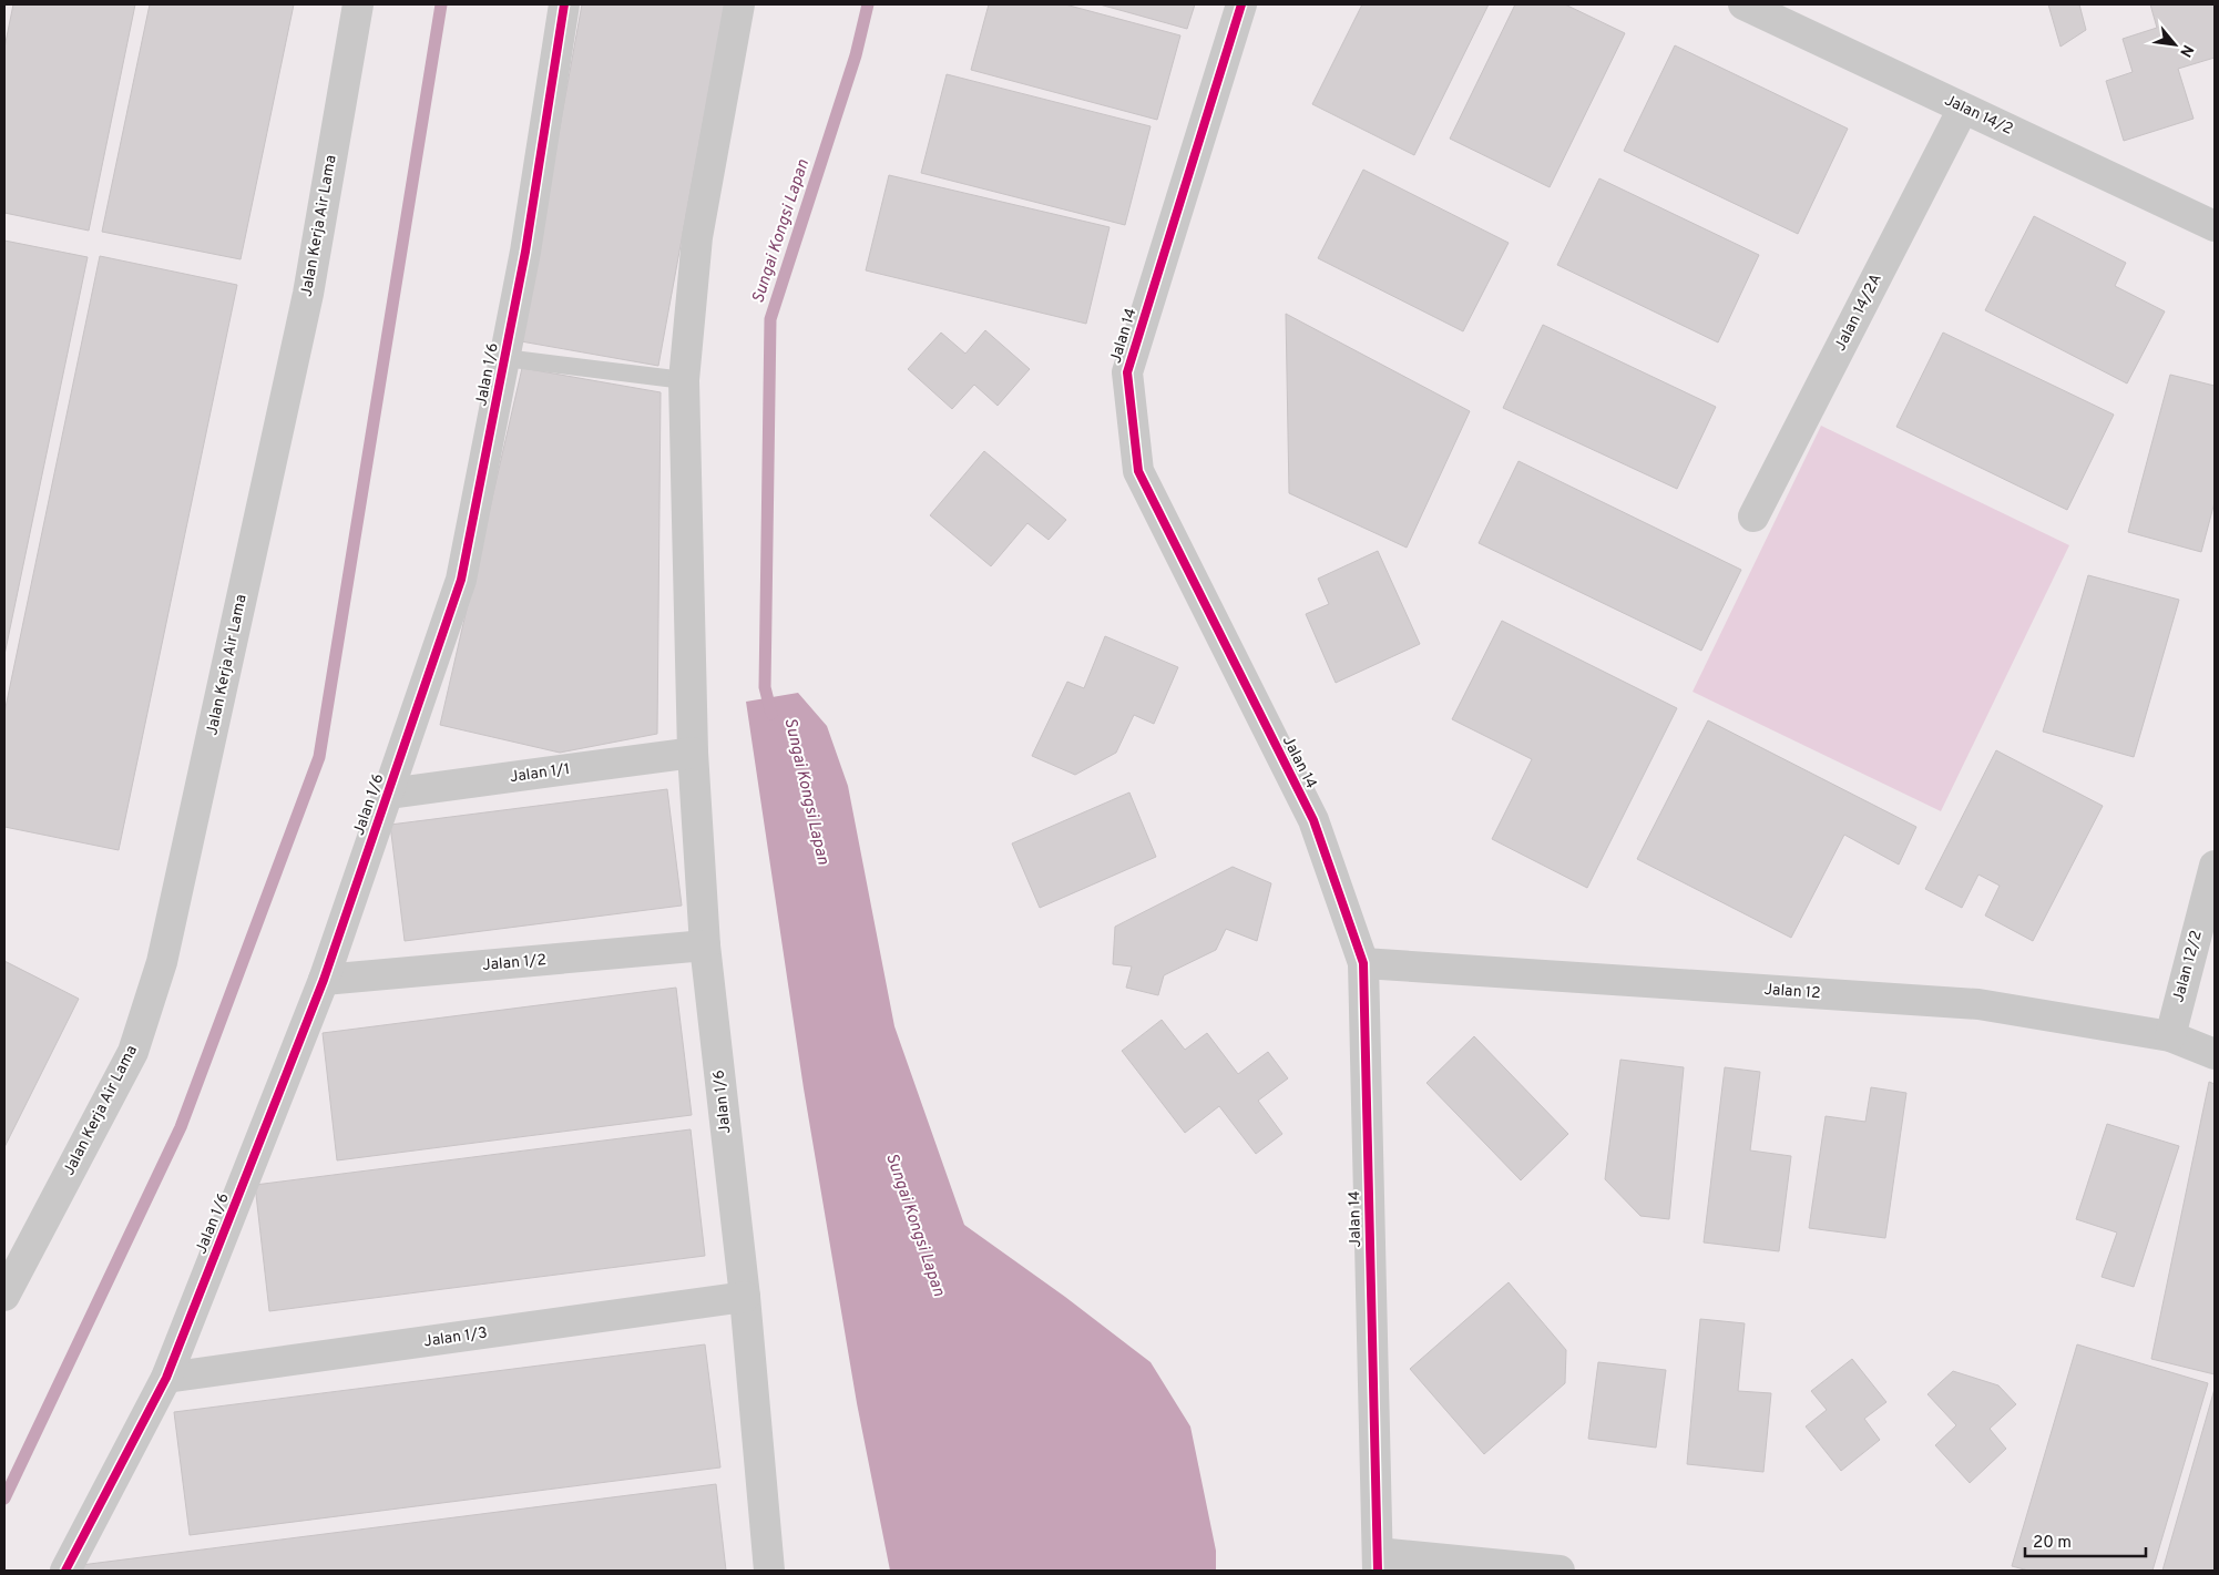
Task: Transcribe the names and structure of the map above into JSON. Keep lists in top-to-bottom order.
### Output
{
  "streets": {
    "street": [
      "Jalan 14/2",
      "Jalan Kerja Air Lama",
      "Jalan 14/2A",
      "Jalan 14",
      "Jalan 1/6",
      "Jalan 1/1",
      "Jalan 1/2",
      "Jalan 12/2",
      "Jalan 12",
      "Jalan 1/3"
    ]
  },
  "crossings": [
    ["Jalan 14/2", "Jalan 14/2A"],
    ["Jalan 14", "Jalan 12"],
    ["Jalan 1/6", "Jalan 1/1"],
    ["Jalan 1/6", "Jalan 1/2"],
    ["Jalan 1/6", "Jalan 1/3"],
    ["Jalan 12/2", "Jalan 12"]
  ],
  "water": ["Sungai Kongsi Lapan"],
  "scale_bar": "20 m",
  "north": "bottom right"
}
